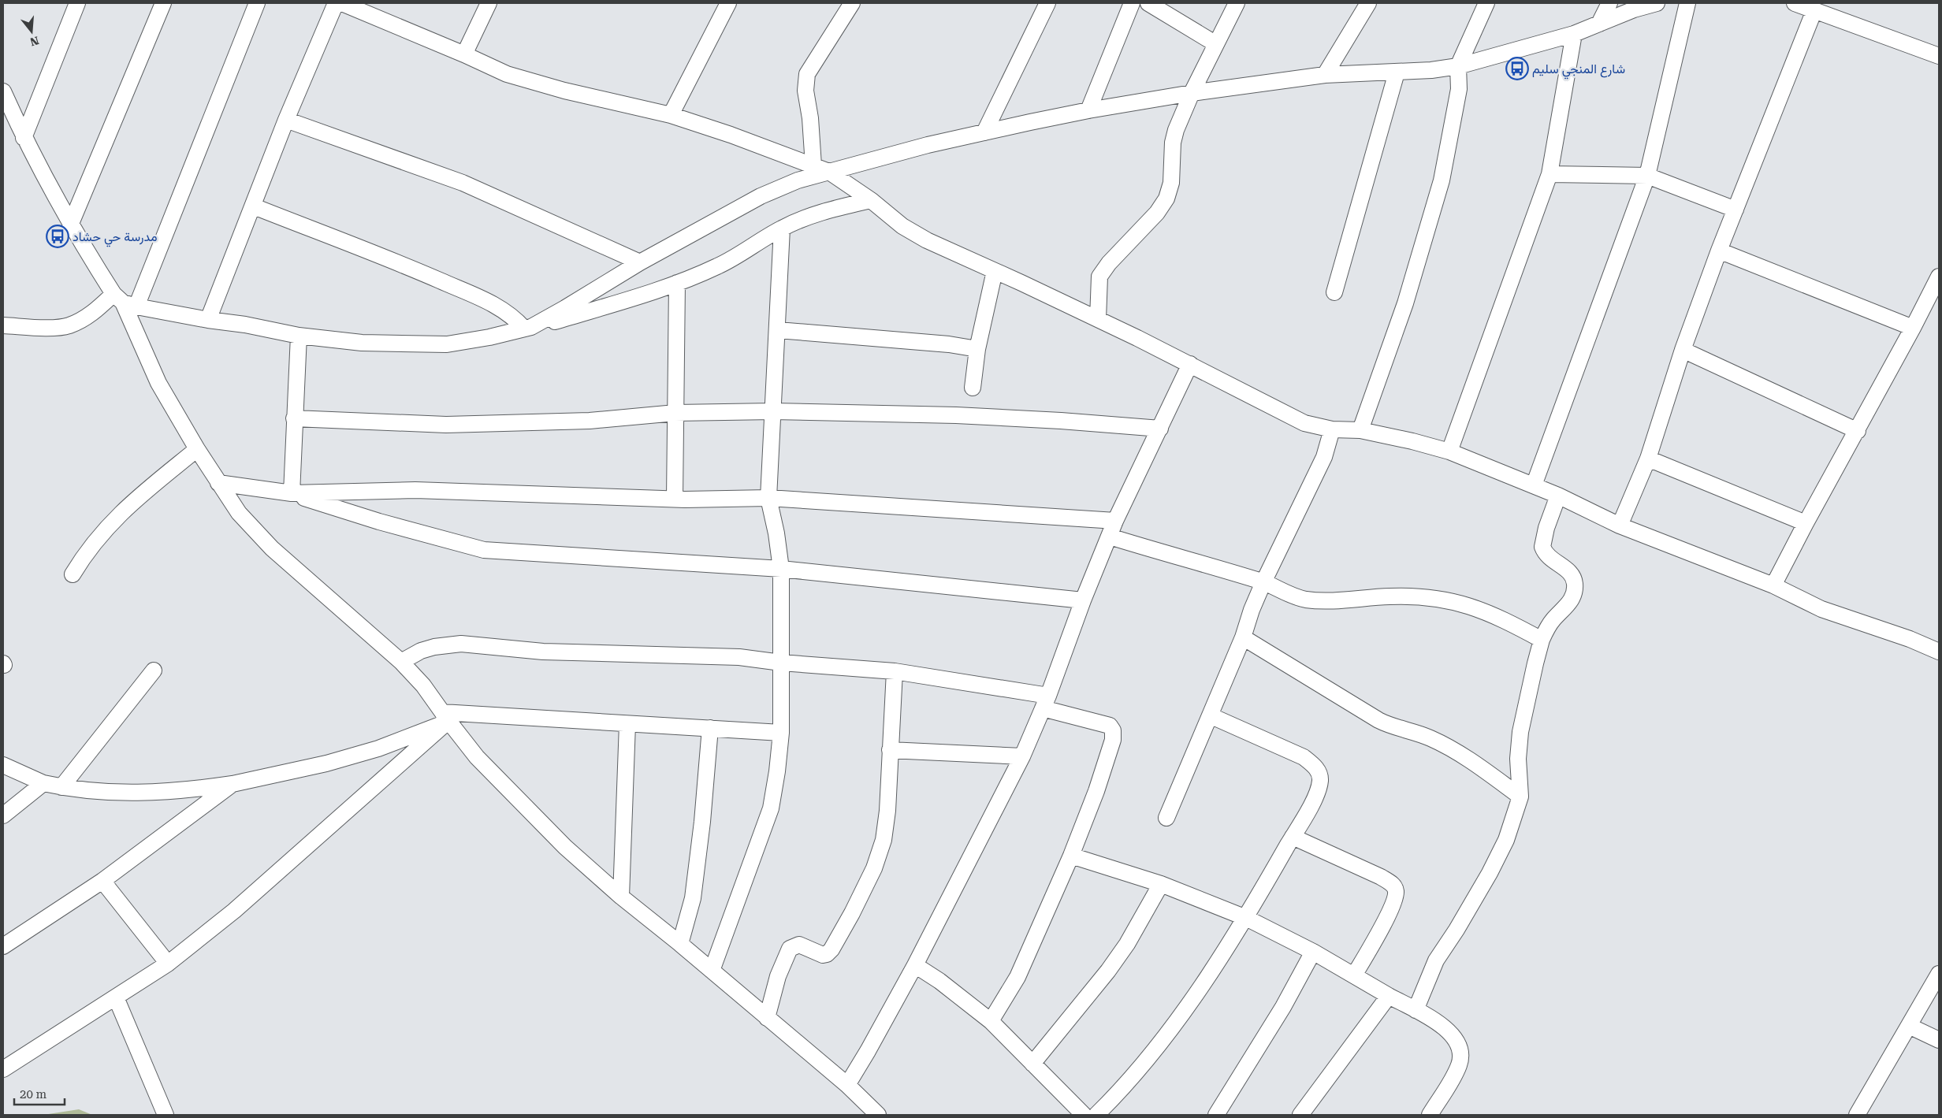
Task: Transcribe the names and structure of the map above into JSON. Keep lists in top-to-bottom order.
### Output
{
  "places": {
    "bus stop": ["شارع المنجي سليم", "مدرسة حي حشاد"]
  },
  "scale_bar": "20 m",
  "north": "bottom"
}
